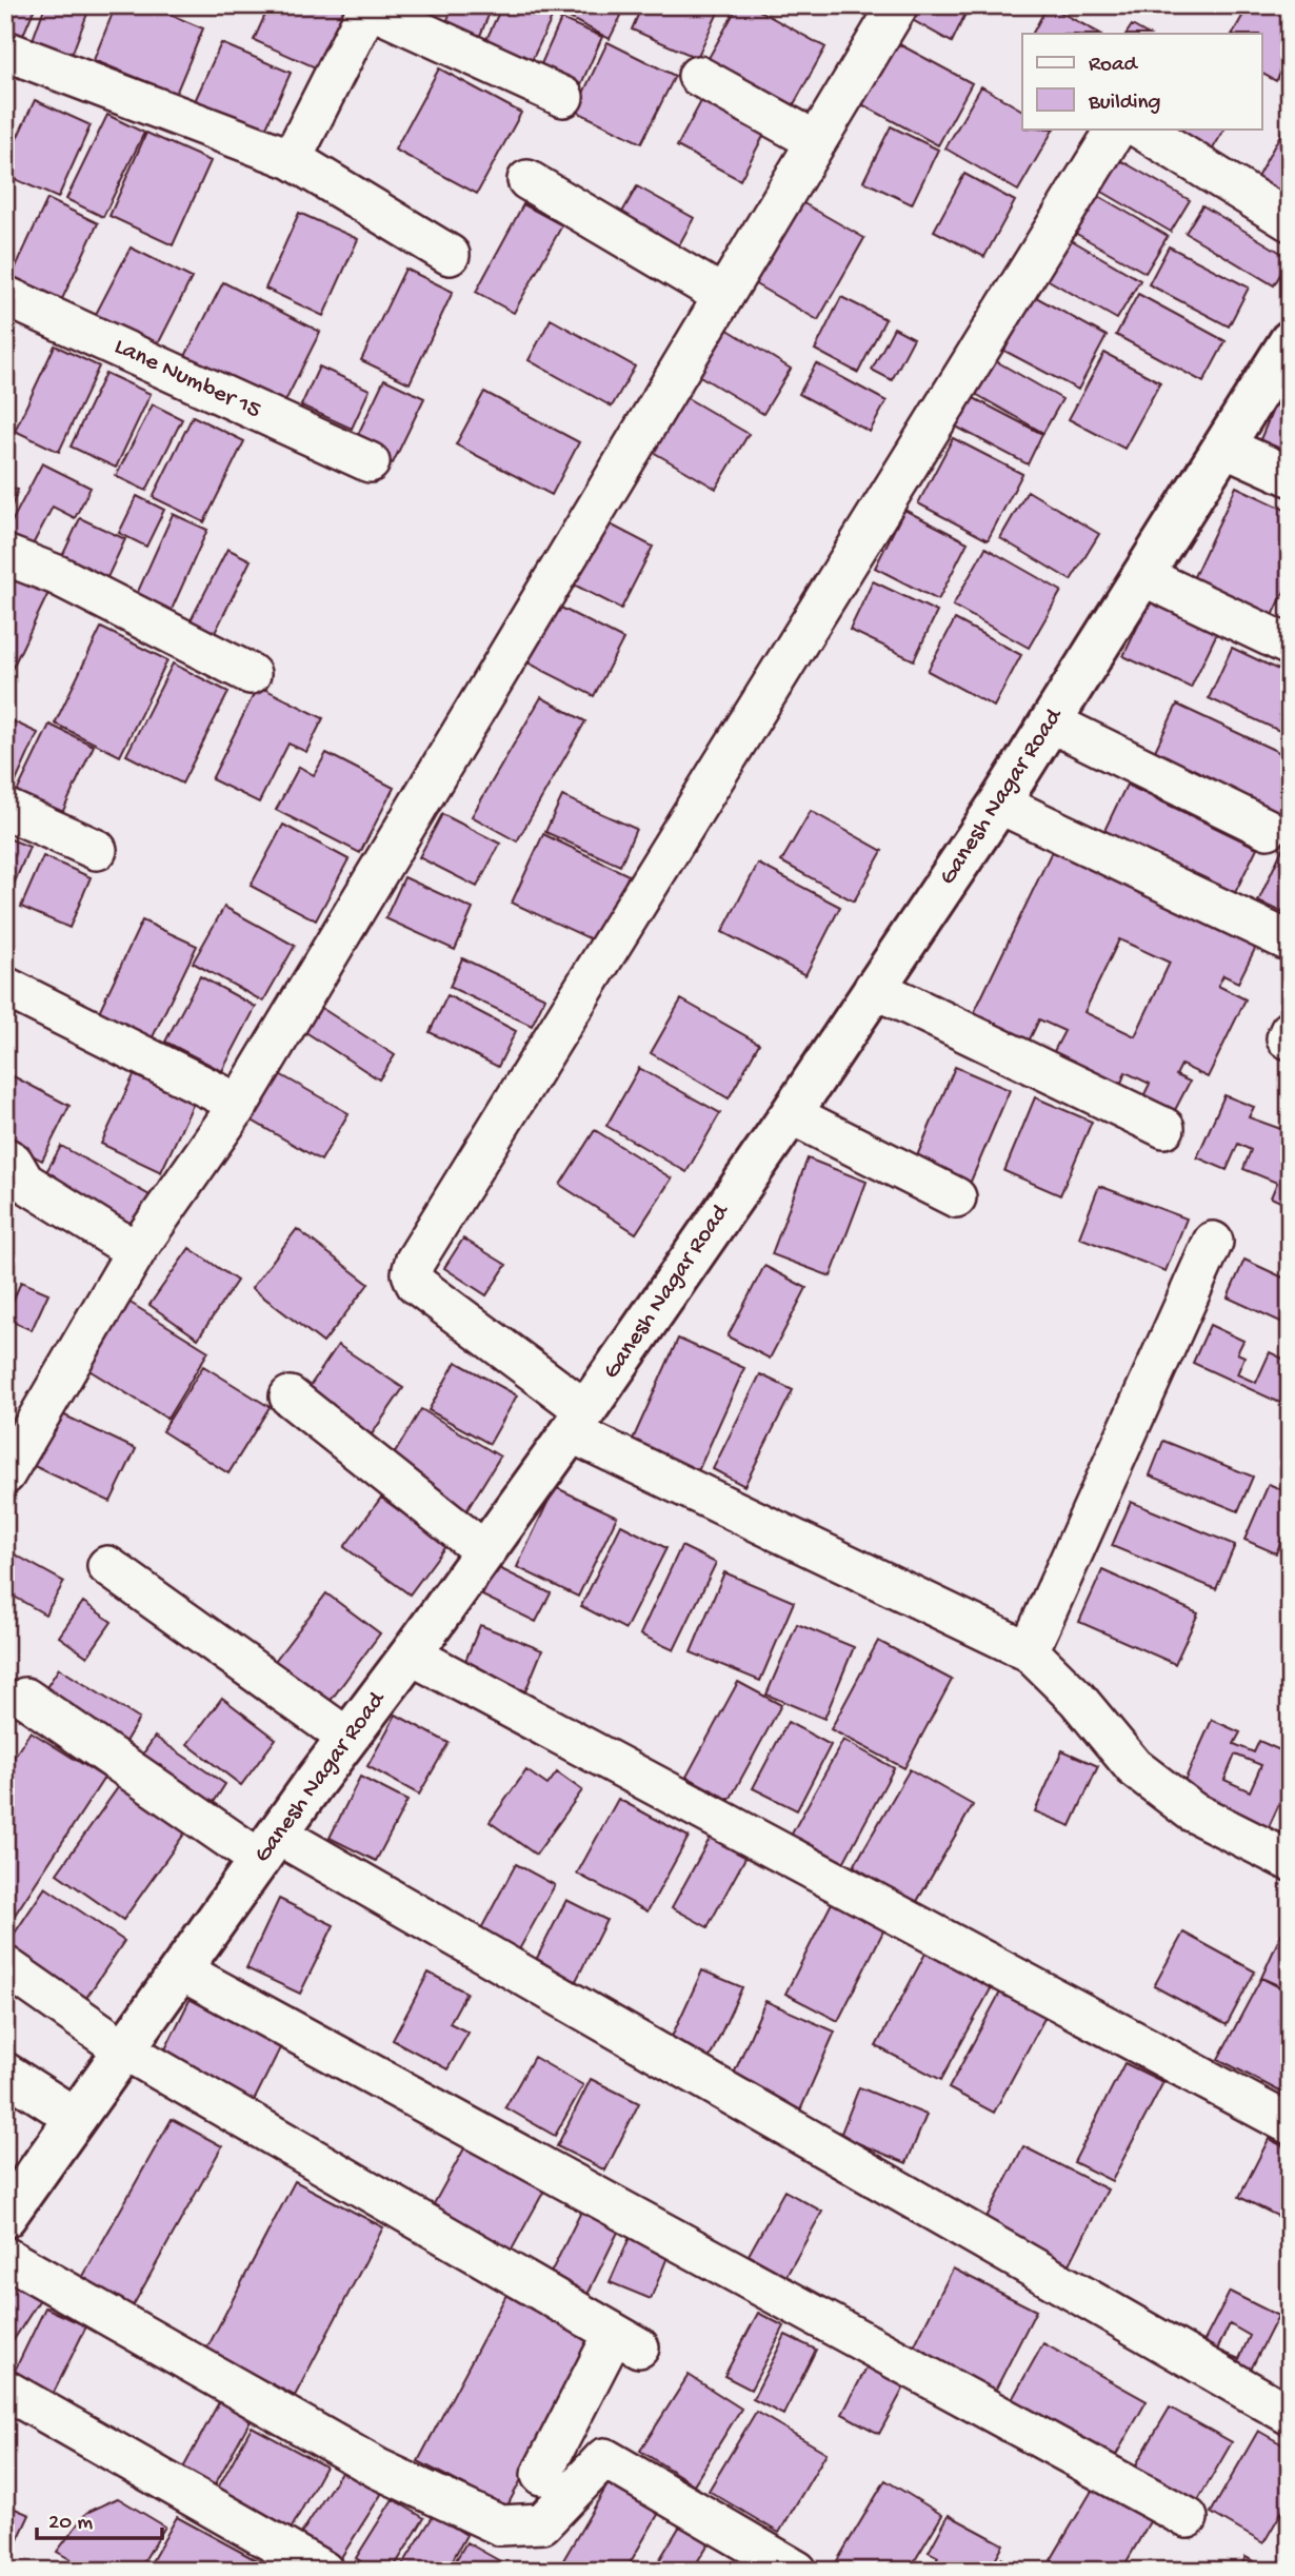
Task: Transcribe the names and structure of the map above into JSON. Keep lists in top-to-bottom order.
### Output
{
  "streets": {
    "street": ["Lane Number 15", "Ganesh Nagar Road"]
  },
  "legend": ["Road", "Building"],
  "scale_bar": "20 m"
}
